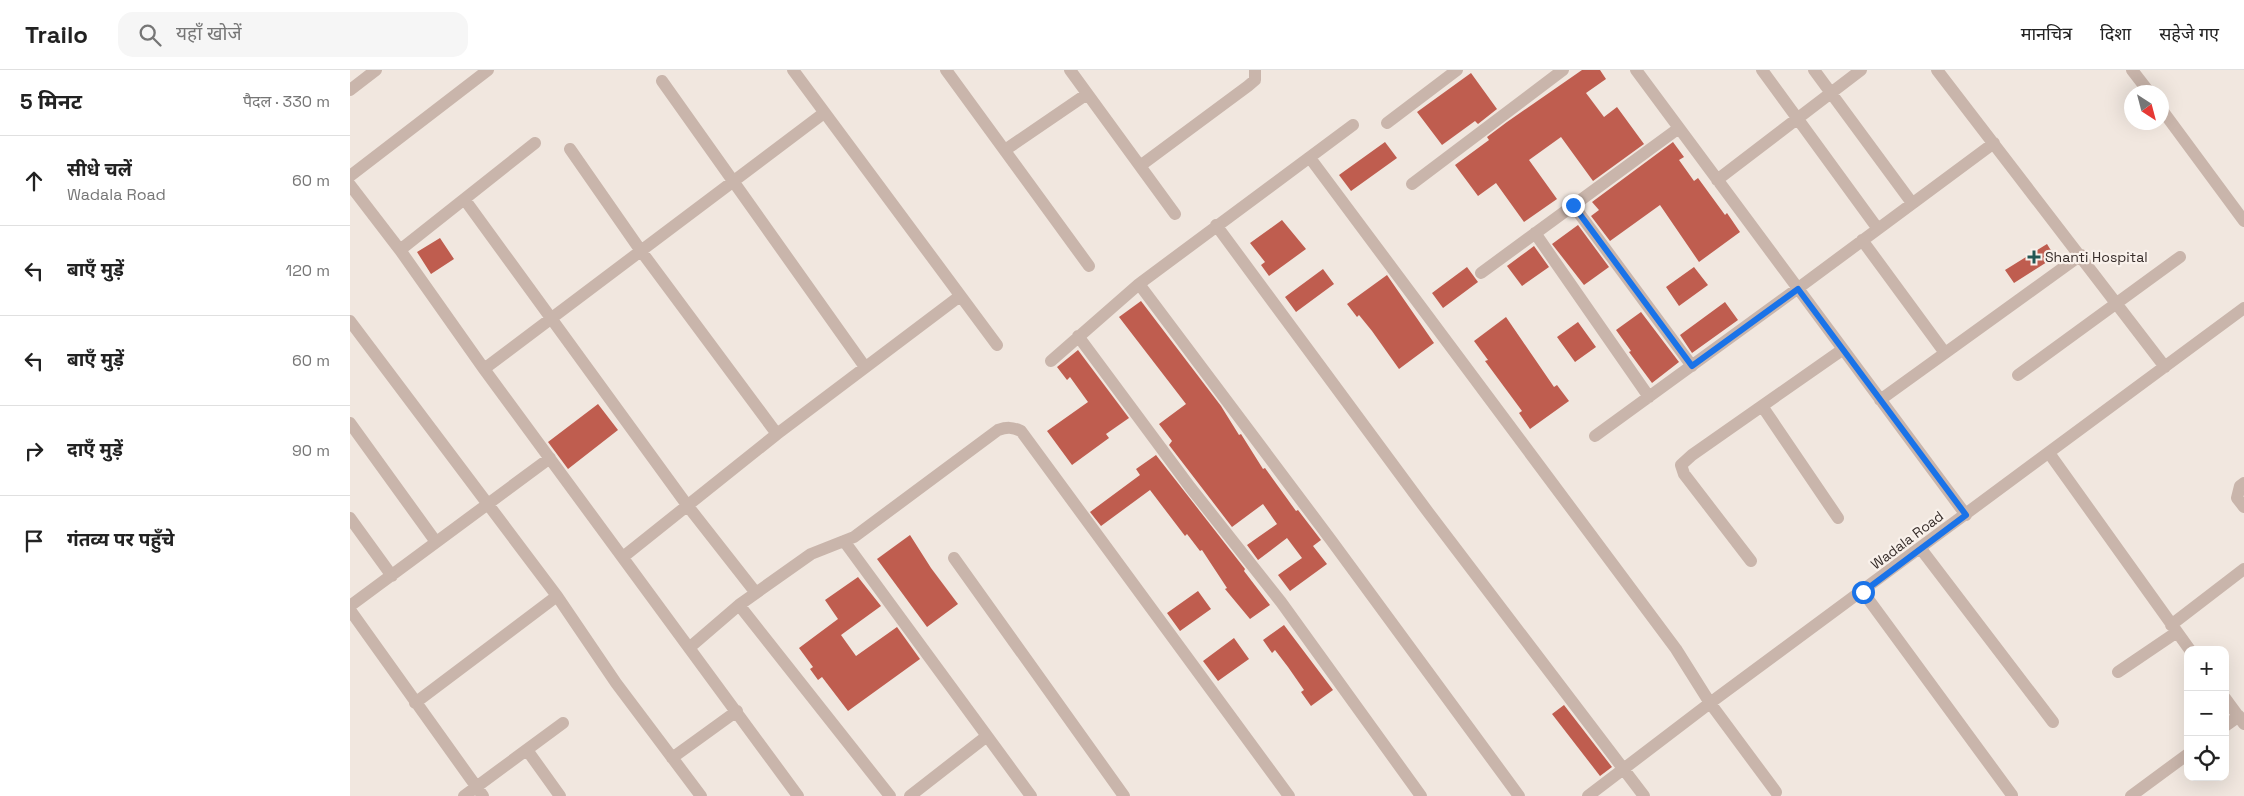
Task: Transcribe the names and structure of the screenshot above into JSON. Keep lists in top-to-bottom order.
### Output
{
  "streets": {
    "street": ["Wadala Road"]
  },
  "places": {
    "health": ["Shanti Hospital"]
  },
  "north": "bottom right",
  "page": {
    "header": "Trailo",
    "search": "यहाँ खोजें",
    "nav": ["मानचित्र", "दिशा", "सहेजे गए"],
    "heading": ["5 मिनट", "पैदल · 330 m"],
    "list": [
      ["सीधे चलें", "Wadala Road", "60 m"],
      ["बाएँ मुड़ें", "120 m"],
      ["बाएँ मुड़ें", "60 m"],
      ["दाएँ मुड़ें", "90 m"],
      "गंतव्य पर पहुँचे"
    ],
    "map_buttons": ["+", "−"]
  }
}
